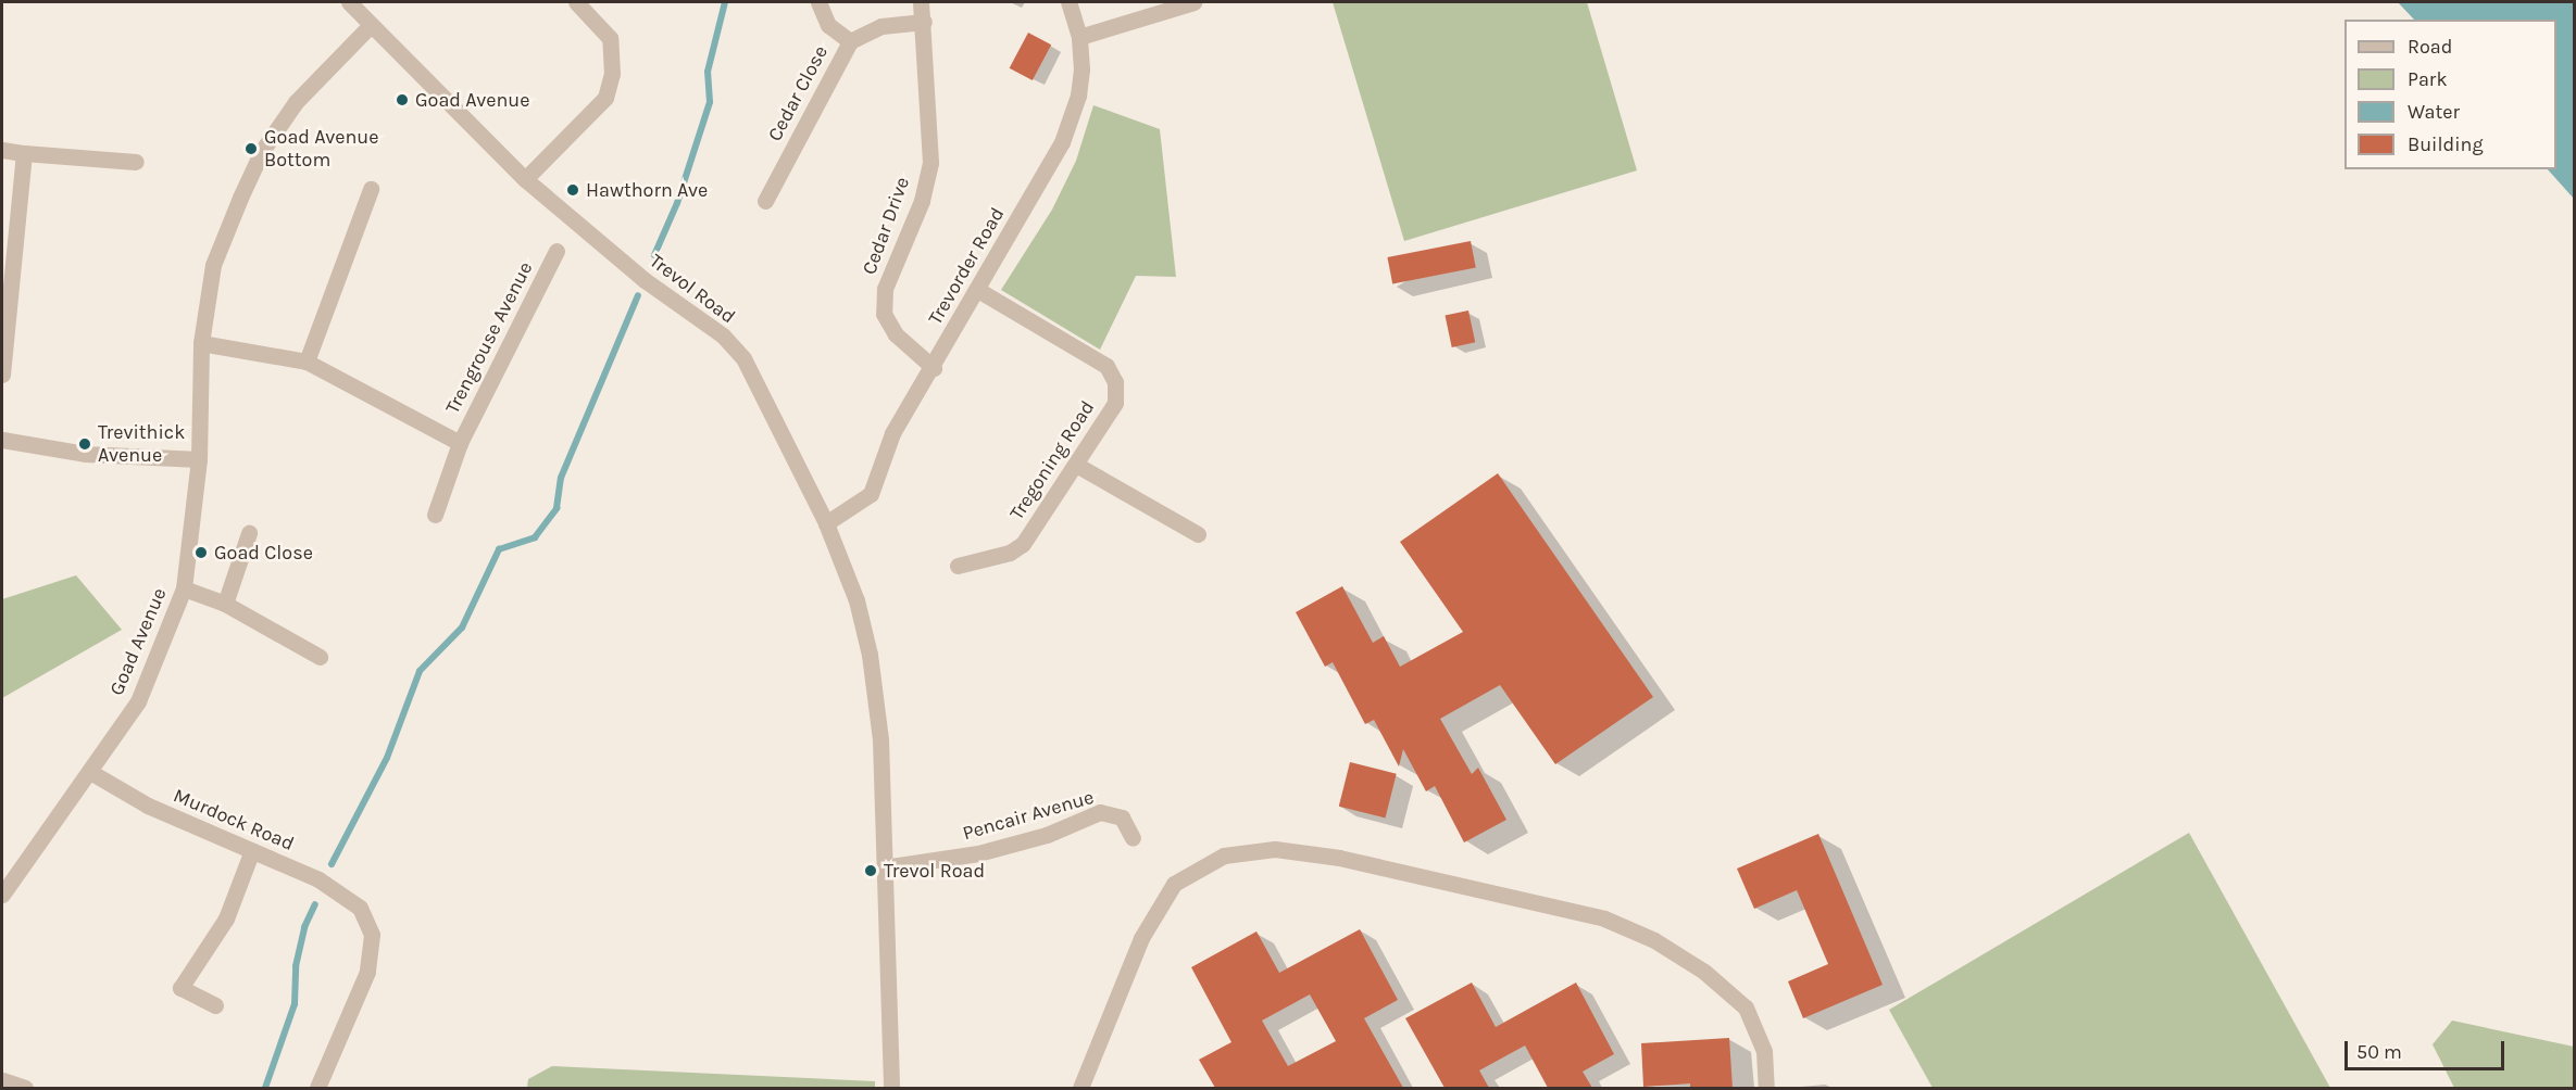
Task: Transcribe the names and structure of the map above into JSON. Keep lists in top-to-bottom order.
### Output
{
  "streets": {
    "street": [
      "Cedar Close",
      "Cedar Drive",
      "Trevorder Road",
      "Trevol Road",
      "Trengrouse Avenue",
      "Tregoning Road",
      "Goad Avenue",
      "Pencair Avenue",
      "Murdock Road"
    ]
  },
  "crossings": [
    ["Cedar Close", "Cedar Drive"],
    ["Cedar Drive", "Trevorder Road"],
    ["Trevorder Road", "Trevol Road"],
    ["Trevorder Road", "Tregoning Road"],
    ["Trevol Road", "Goad Avenue"],
    ["Trevol Road", "Pencair Avenue"],
    ["Trengrouse Avenue", "Goad Avenue"],
    ["Goad Avenue", "Murdock Road"]
  ],
  "places": [
    "Goad Avenue",
    "Goad Avenue Bottom",
    "Hawthorn Ave",
    "Trevithick Avenue",
    "Goad Close",
    "Trevol Road"
  ],
  "legend": [
    "Road",
    "Park",
    "Water",
    "Building"
  ],
  "scale_bar": "50 m"
}
